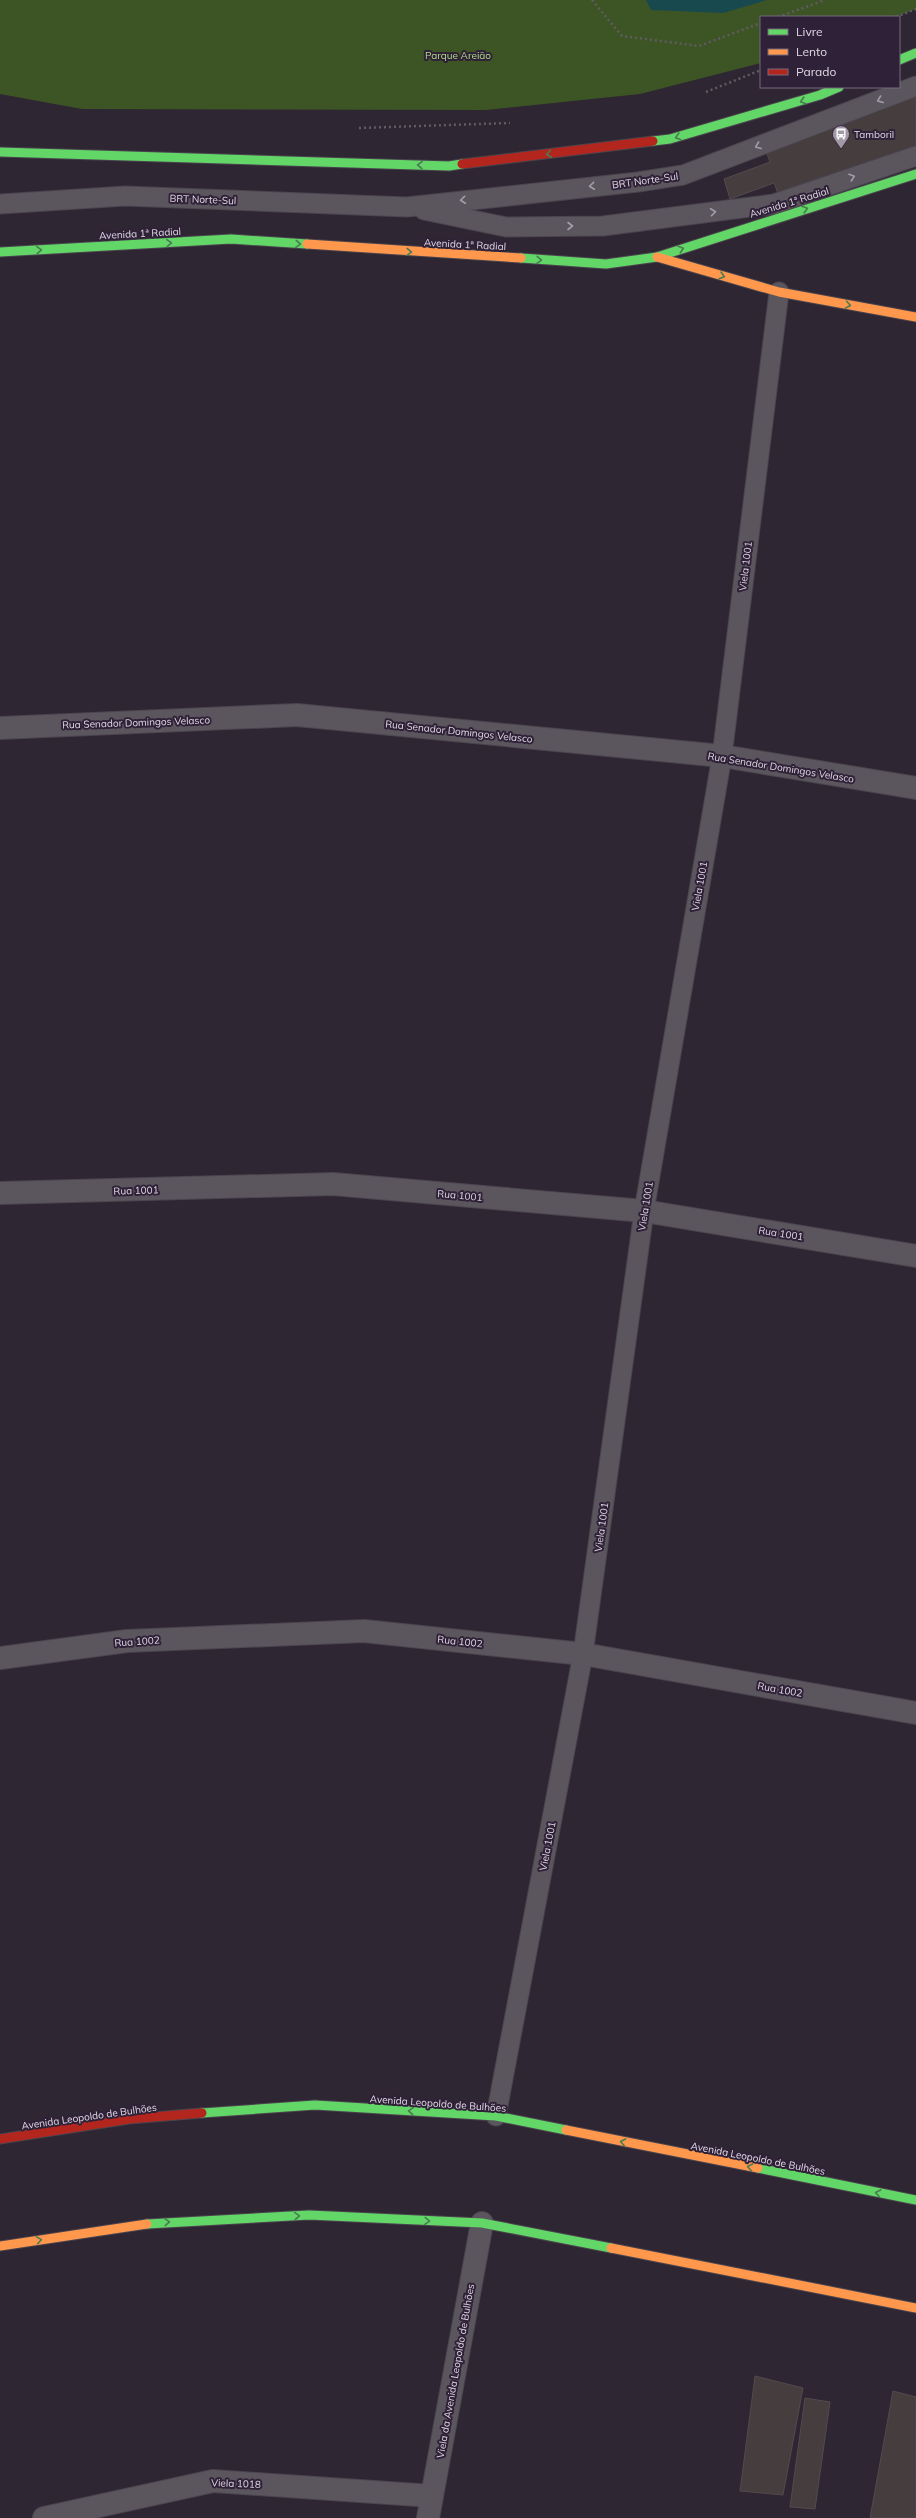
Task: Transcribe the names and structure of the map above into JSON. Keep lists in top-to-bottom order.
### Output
{
  "streets": {
    "main road": ["Avenida 1ª Radial", "Avenida Leopoldo de Bulhões"],
    "street": [
      "Rua Senador Domingos Velasco",
      "Rua 1001",
      "Rua 1002",
      "Viela da Avenida Leopoldo de Bulhões",
      "Viela 1018"
    ],
    "lane": ["BRT Norte-Sul", "Viela 1001"]
  },
  "crossings": [
    ["Viela 1001", "Rua Senador Domingos Velasco"],
    ["Viela 1001", "Rua 1001"],
    ["Viela 1001", "Rua 1002"],
    ["Viela 1001", "Avenida Leopoldo de Bulhões"],
    ["Viela da Avenida Leopoldo de Bulhões", "Viela 1018"]
  ],
  "one_way": ["Avenida 1ª Radial", "Avenida Leopoldo de Bulhões"],
  "parks": ["Parque Areião"],
  "places": {
    "bus stop": ["Tamboril"]
  },
  "legend": ["Livre", "Lento", "Parado"]
}
